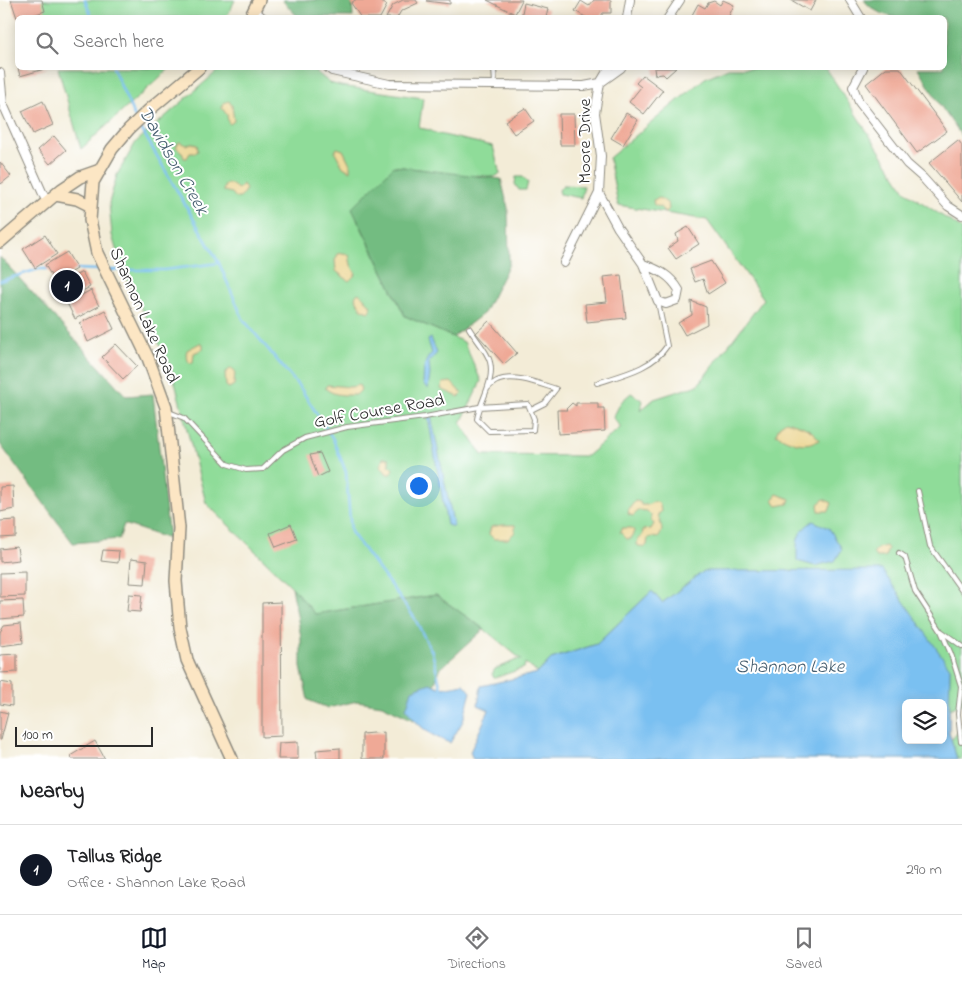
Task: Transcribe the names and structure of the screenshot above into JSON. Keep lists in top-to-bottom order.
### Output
{
  "streets": {
    "main road": ["Shannon Lake Road"],
    "street": ["Moore Drive"],
    "lane": ["Golf Course Road"]
  },
  "crossings": [
    ["Shannon Lake Road", "Golf Course Road"]
  ],
  "water": ["Davidson Creek", "Shannon Lake"],
  "scale_bar": "100 m",
  "page": {
    "search": "Search here",
    "pins": "1",
    "scale": "100 m",
    "heading": "Nearby",
    "list": [
      {
        "mark": "1",
        "name": "Tallus Ridge",
        "note": "Office · Shannon Lake Road",
        "value": "290 m"
      }
    ],
    "nav": ["Map", "Directions", "Saved"]
  }
}
